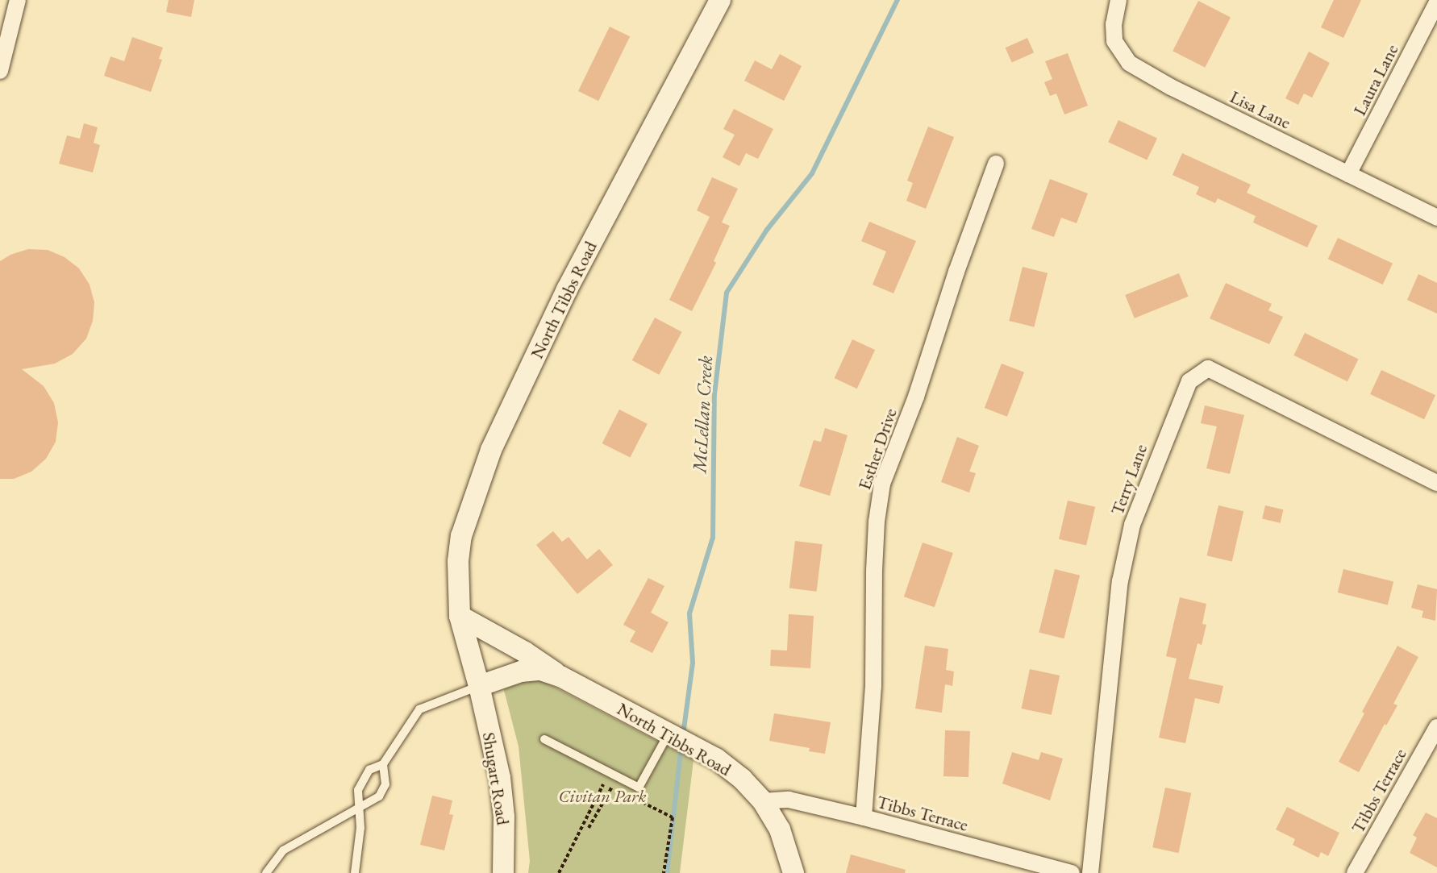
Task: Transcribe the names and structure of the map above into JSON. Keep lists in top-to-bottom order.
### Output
{
  "streets": {
    "street": [
      "Laura Lane",
      "Lisa Lane",
      "North Tibbs Road",
      "Esther Drive",
      "Terry Lane",
      "Shugart Road",
      "Tibbs Terrace"
    ]
  },
  "crossings": [
    ["Laura Lane", "Lisa Lane"],
    ["North Tibbs Road", "Shugart Road"],
    ["North Tibbs Road", "Tibbs Terrace"],
    ["Esther Drive", "Tibbs Terrace"]
  ],
  "water": ["McLellan Creek"],
  "parks": ["Civitan Park"]
}
